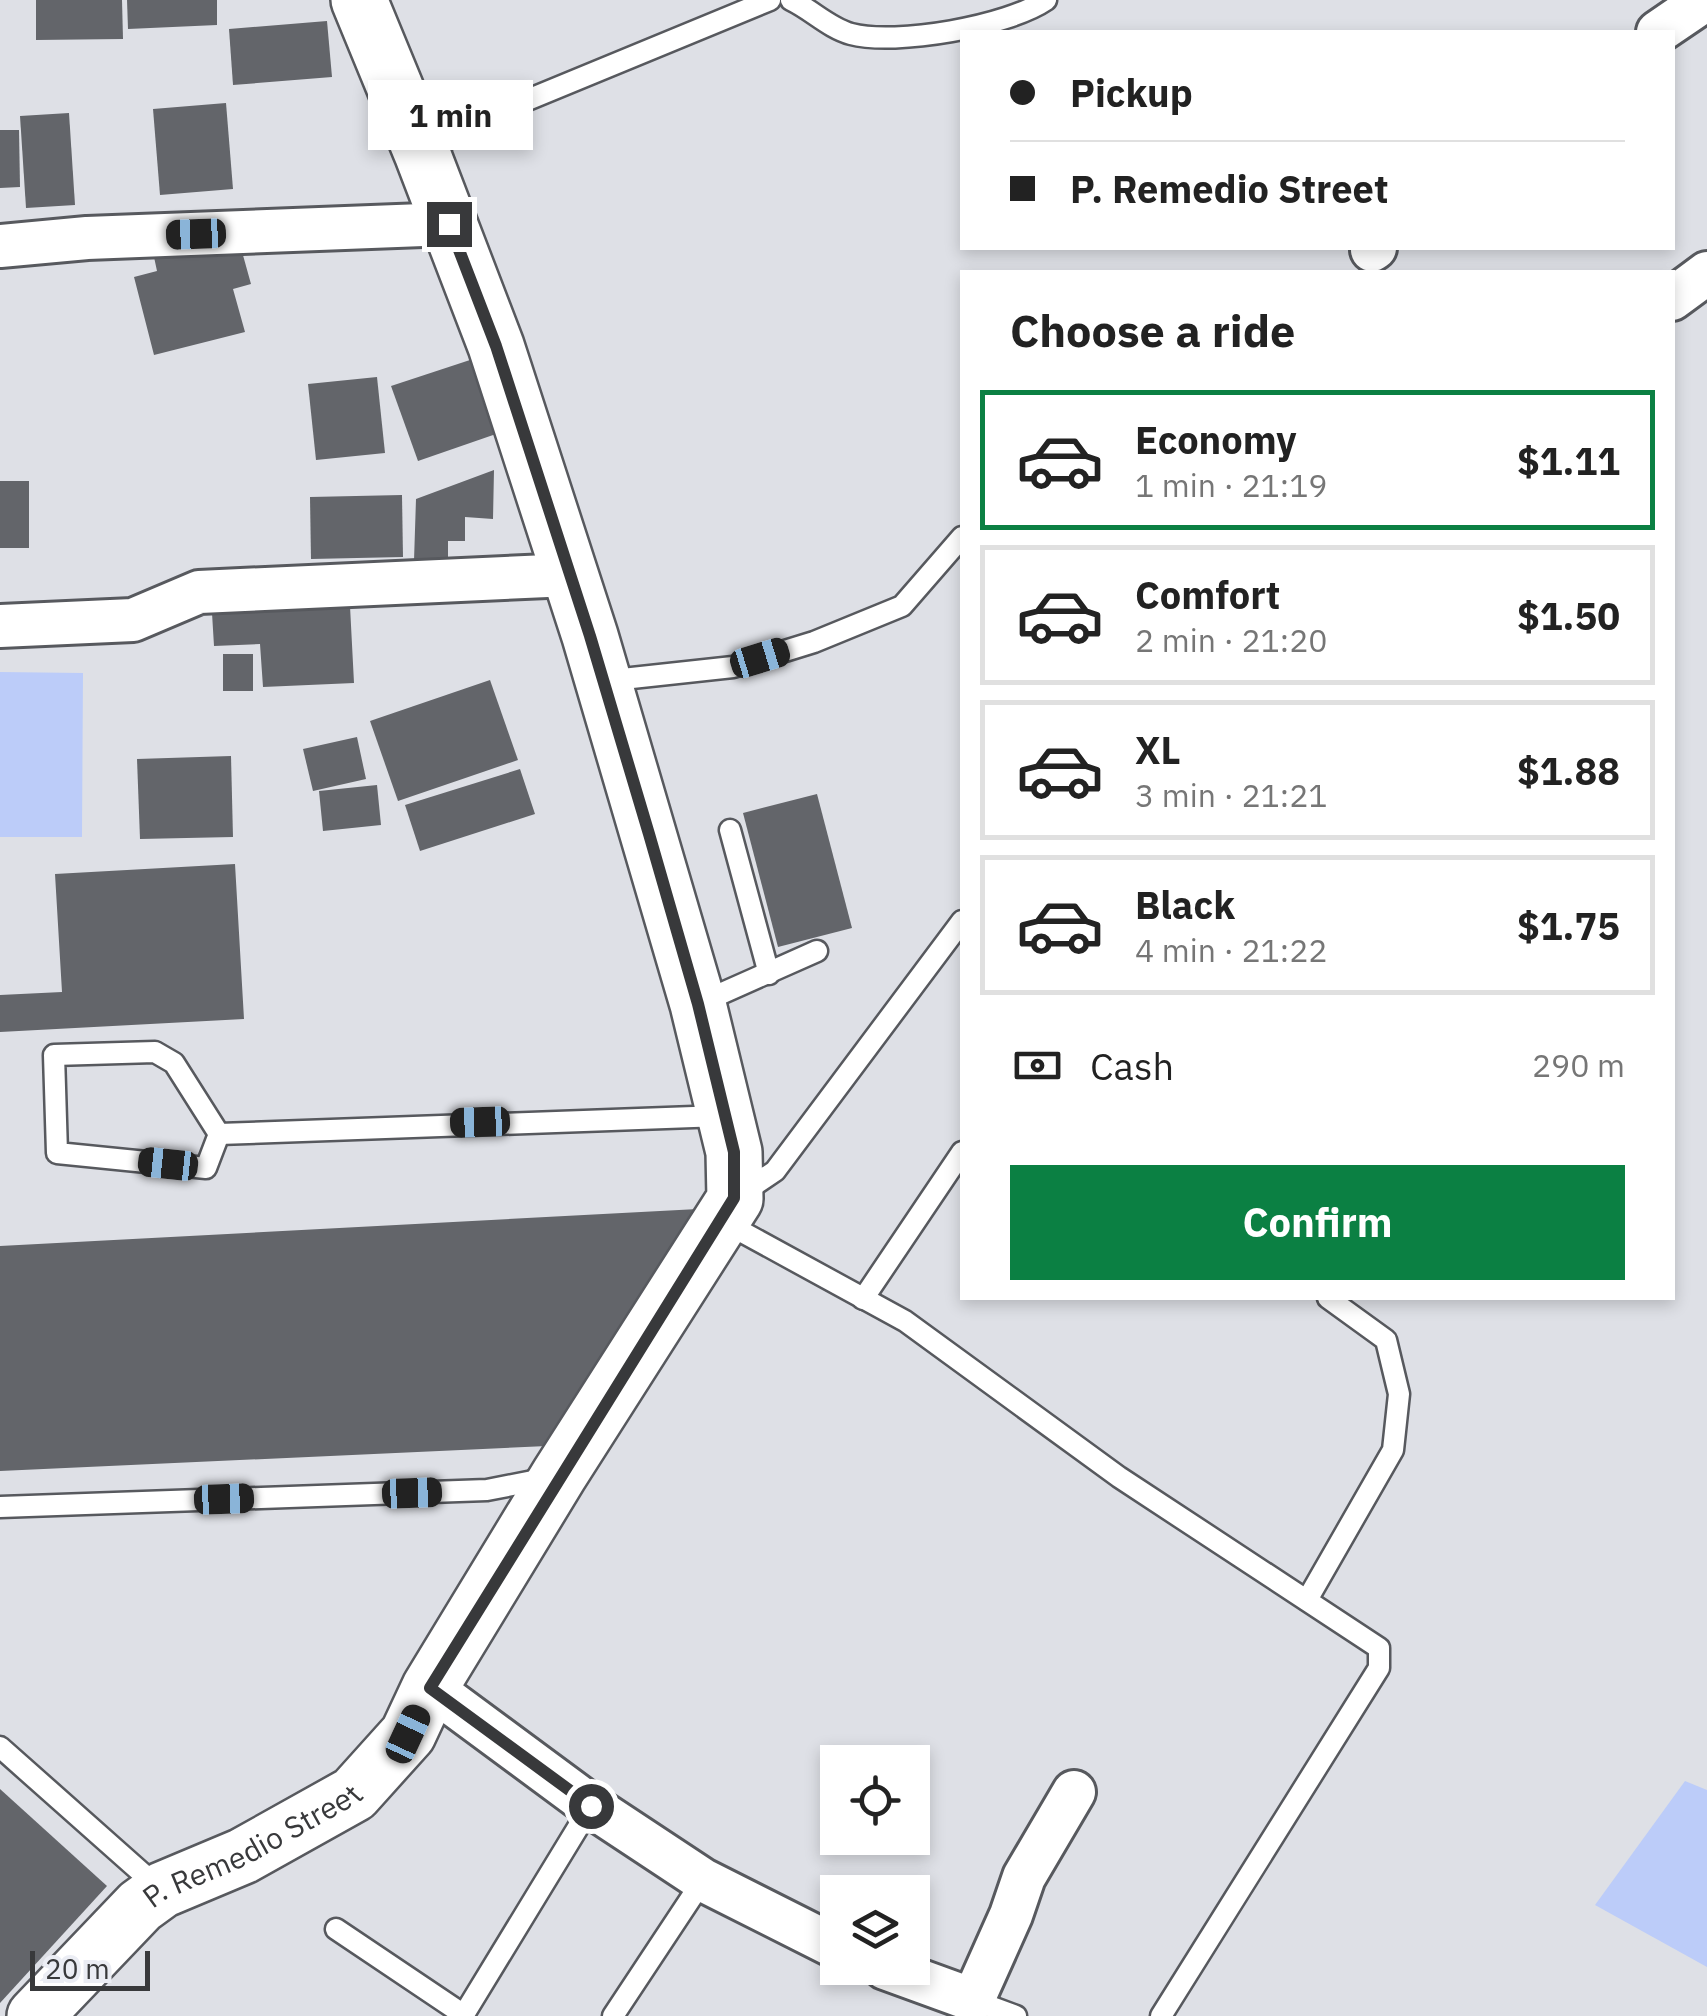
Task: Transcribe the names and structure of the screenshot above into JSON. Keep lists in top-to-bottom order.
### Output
{
  "streets": {
    "street": ["P. Remedio Street"]
  },
  "scale_bar": "20 m",
  "page": {
    "banner": ["Pickup", "P. Remedio Street"],
    "bubble": "1 min",
    "heading": "Choose a ride",
    "list": [
      {
        "name": "Economy",
        "note": "1 min · 21:19",
        "value": "$1.11"
      },
      {
        "name": "Comfort",
        "note": "2 min · 21:20",
        "value": "$1.50"
      },
      {
        "name": "XL",
        "note": "3 min · 21:21",
        "value": "$1.88"
      },
      {
        "name": "Black",
        "note": "4 min · 21:22",
        "value": "$1.75"
      }
    ],
    "pay": ["Cash", "290 m"],
    "buttons": "Confirm",
    "scale": "20 m"
  }
}
